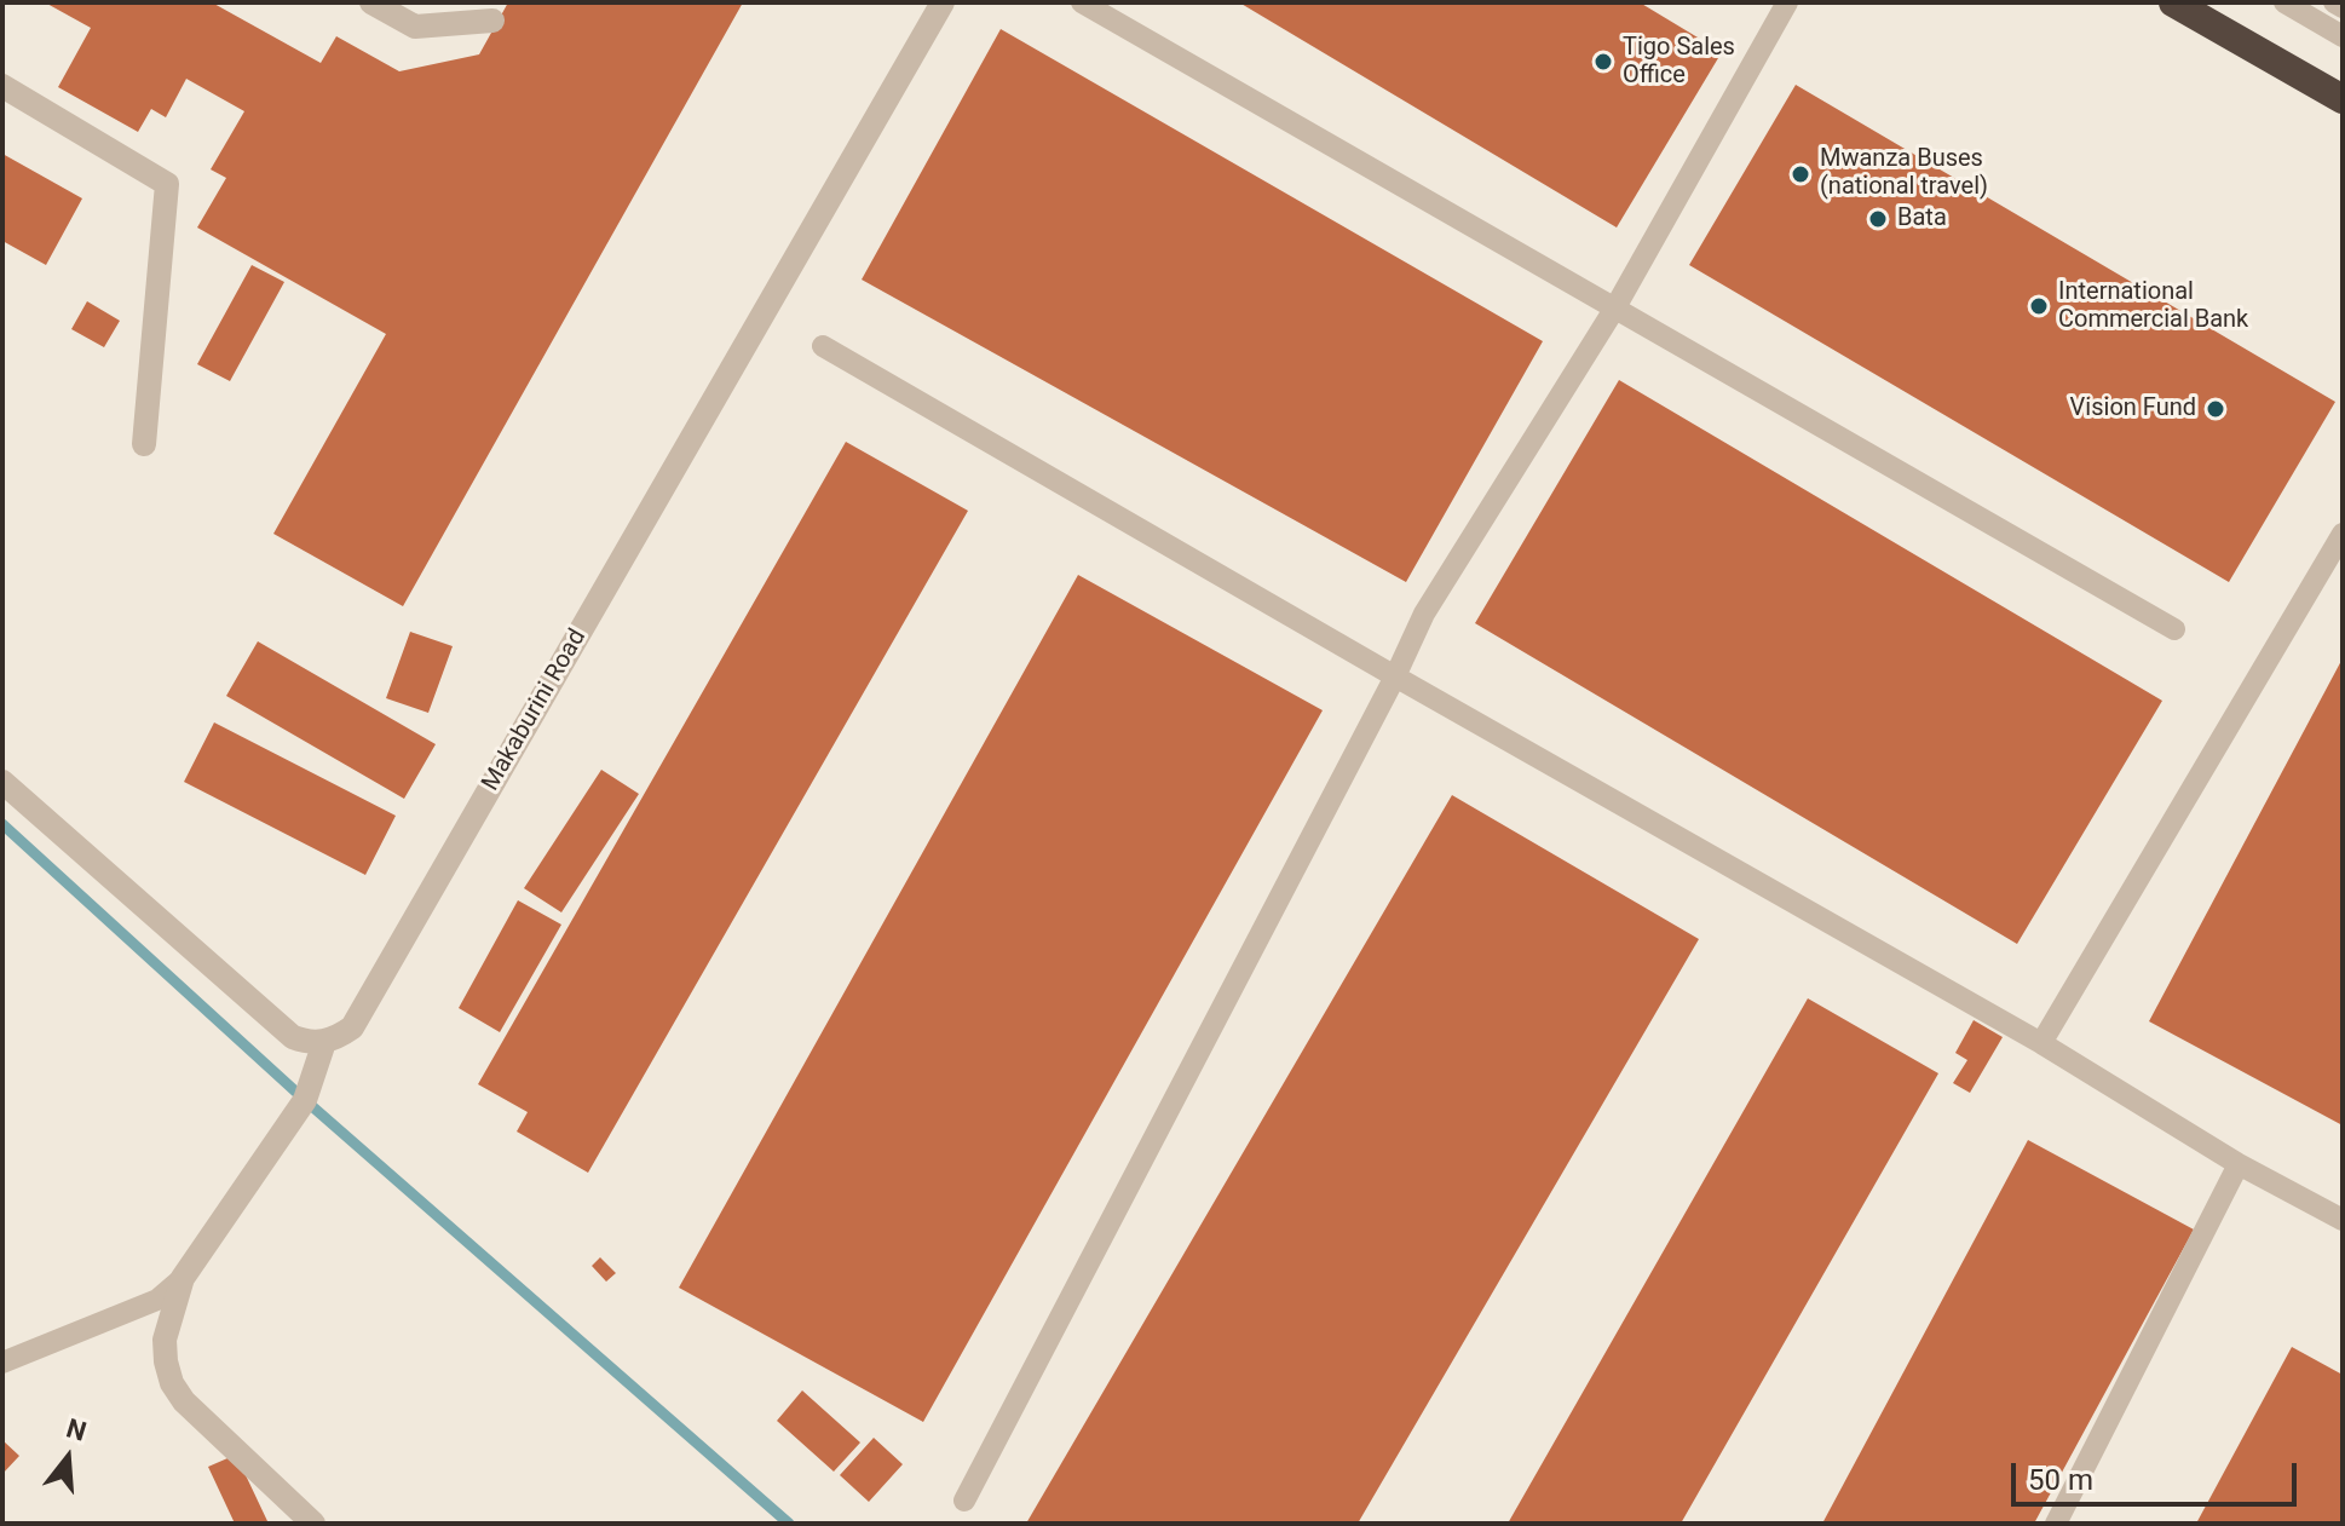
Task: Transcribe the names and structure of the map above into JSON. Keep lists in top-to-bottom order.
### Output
{
  "streets": {
    "street": ["Makaburini Road"]
  },
  "places": [
    "Tigo Sales Office",
    "Mwanza Buses (national travel)",
    "Bata",
    "International Commercial Bank",
    "Vision Fund"
  ],
  "scale_bar": "50 m",
  "north": "top"
}
